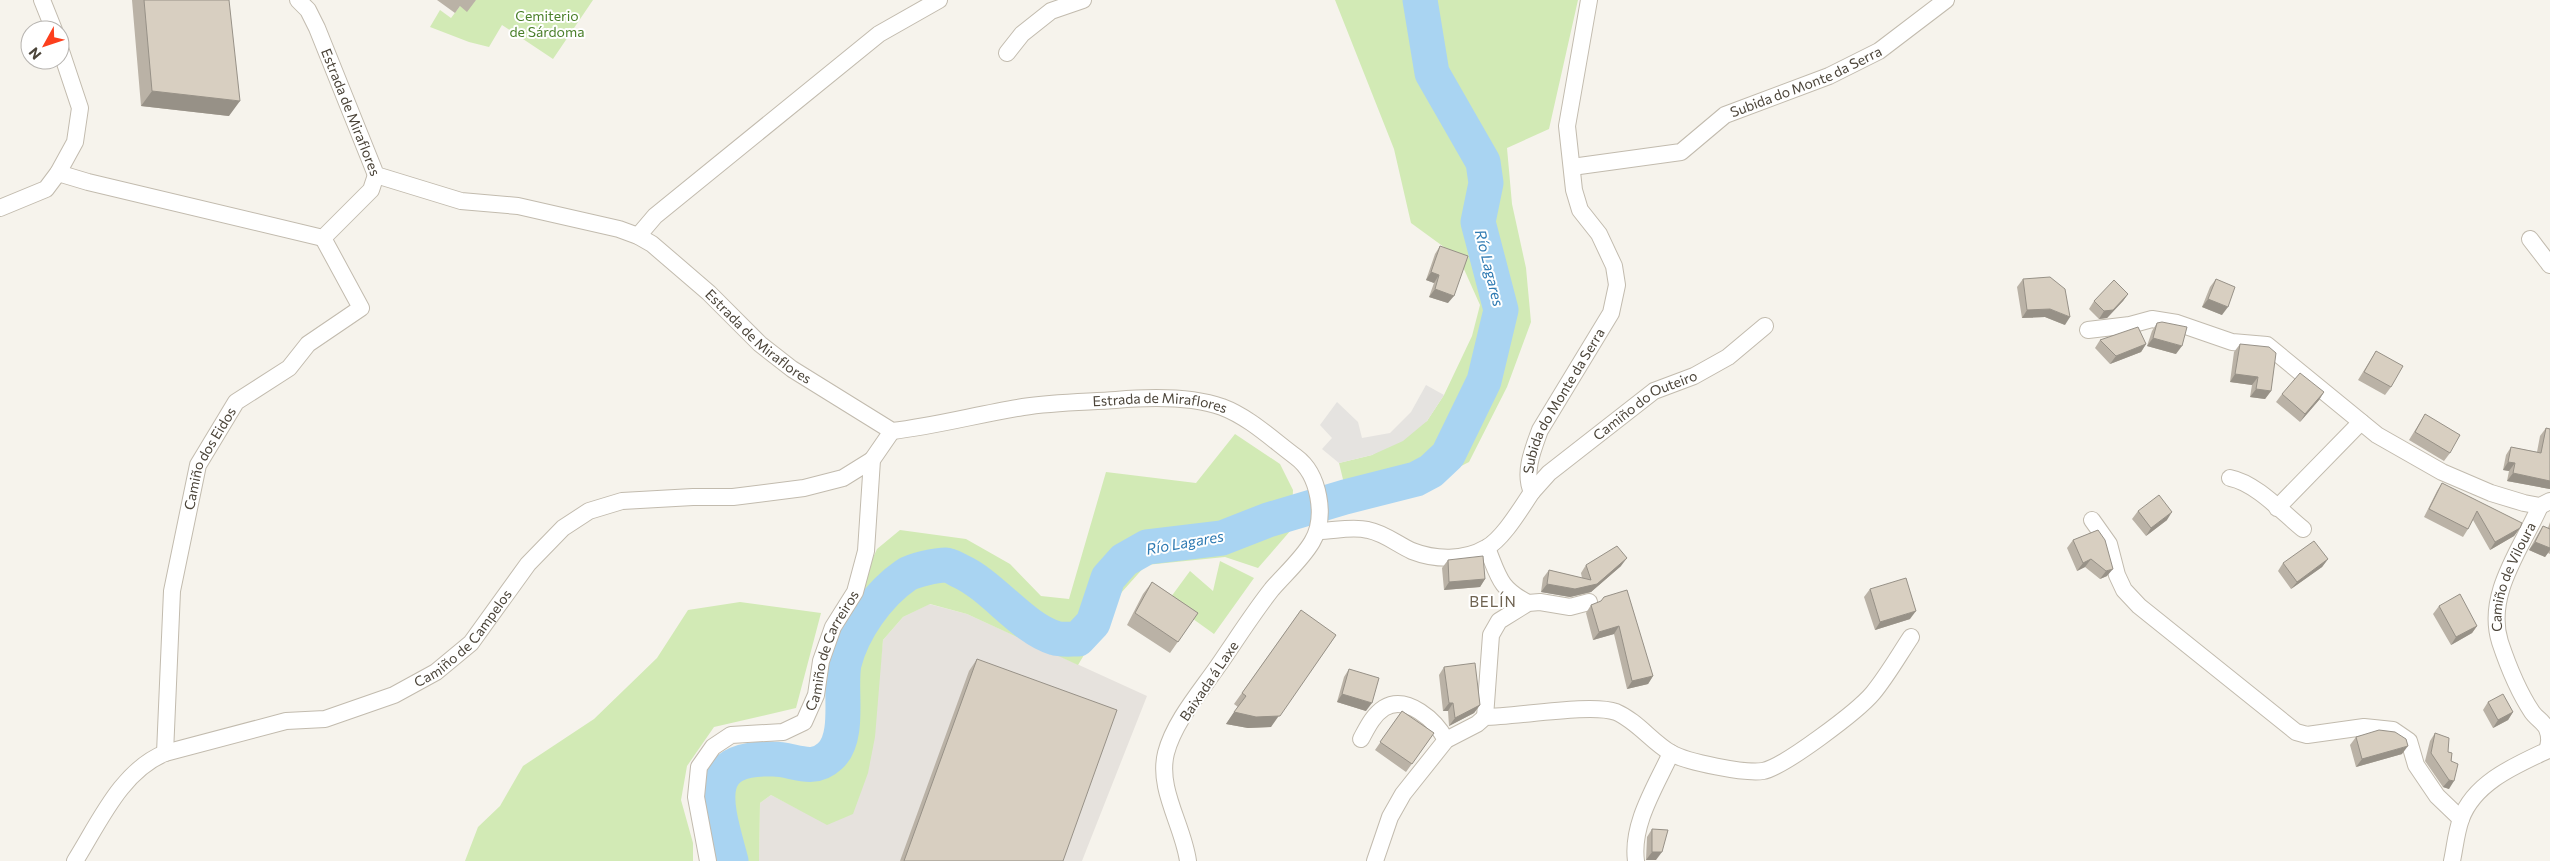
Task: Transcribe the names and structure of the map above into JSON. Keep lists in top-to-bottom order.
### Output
{
  "streets": {
    "street": [
      "Subida do Monte da Serra",
      "Estrada de Miraflores",
      "Camiño do Outeiro",
      "Camiño dos Eidos",
      "Camiño de Viloura",
      "Camiño de Campelos",
      "Camiño de Carreiros",
      "Baixada á Laxe"
    ]
  },
  "crossings": [
    ["Subida do Monte da Serra", "Camiño do Outeiro"],
    ["Estrada de Miraflores", "Baixada á Laxe"],
    ["Camiño dos Eidos", "Camiño de Campelos"],
    ["Camiño de Campelos", "Camiño de Carreiros"]
  ],
  "districts": ["BELÍN"],
  "water": ["Río Lagares"],
  "parks": ["Cemiterio de Sárdoma"],
  "north": "bottom left"
}
